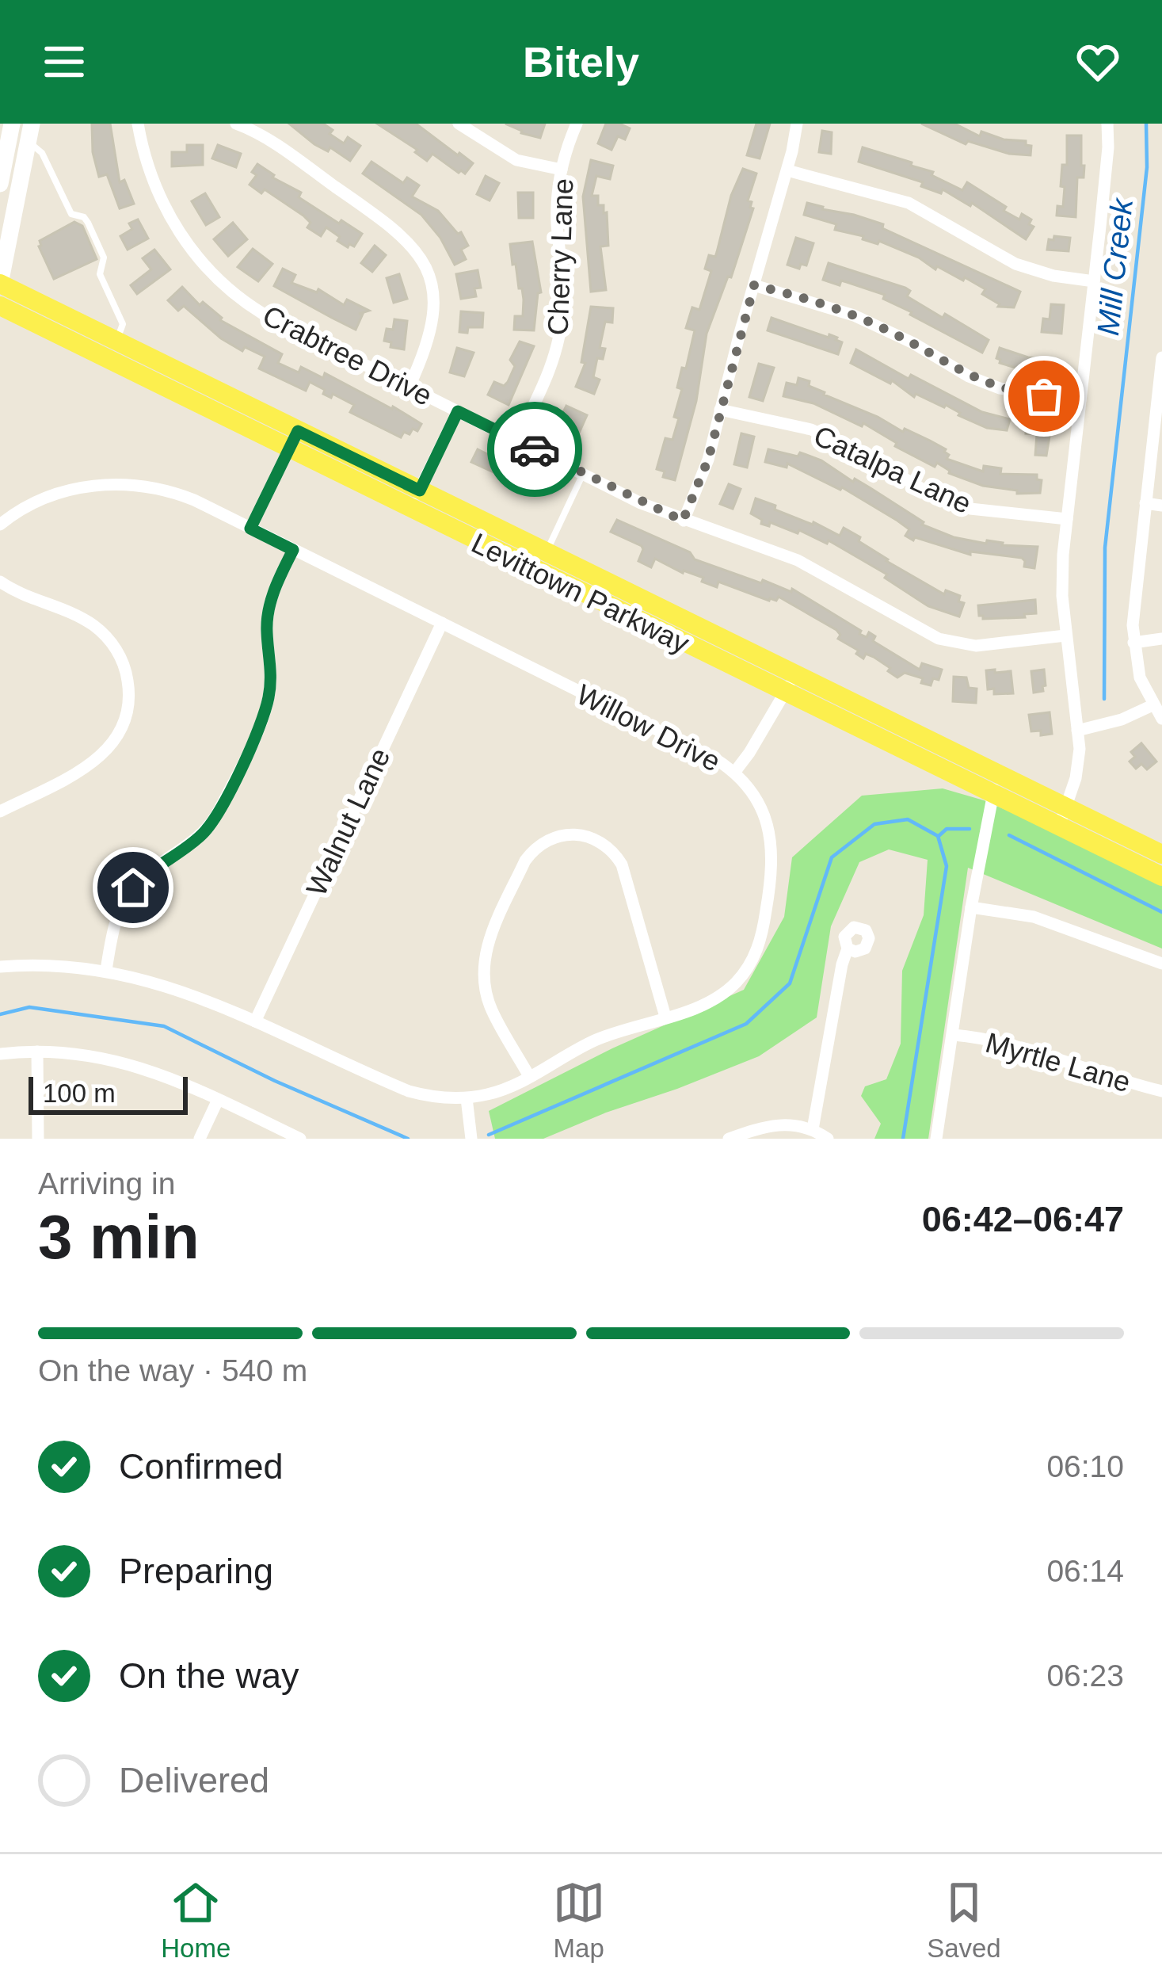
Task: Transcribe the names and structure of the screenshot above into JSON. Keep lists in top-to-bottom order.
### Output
{
  "streets": {
    "main road": ["Levittown Parkway"],
    "street": [
      "Cherry Lane",
      "Crabtree Drive",
      "Catalpa Lane",
      "Willow Drive",
      "Walnut Lane",
      "Myrtle Lane"
    ]
  },
  "crossings": [
    ["Cherry Lane", "Crabtree Drive"],
    ["Willow Drive", "Walnut Lane"]
  ],
  "water": ["Mill Creek"],
  "scale_bar": "100 m",
  "page": {
    "header": "Bitely",
    "scale": "100 m",
    "heading": ["3 min", "Arriving in", "06:42–06:47"],
    "bar": "On the way · 540 m",
    "list": [
      ["Confirmed", "06:10"],
      ["Preparing", "06:14"],
      ["On the way", "06:23"],
      "Delivered"
    ],
    "tabs": ["Home", "Map", "Saved"]
  }
}
